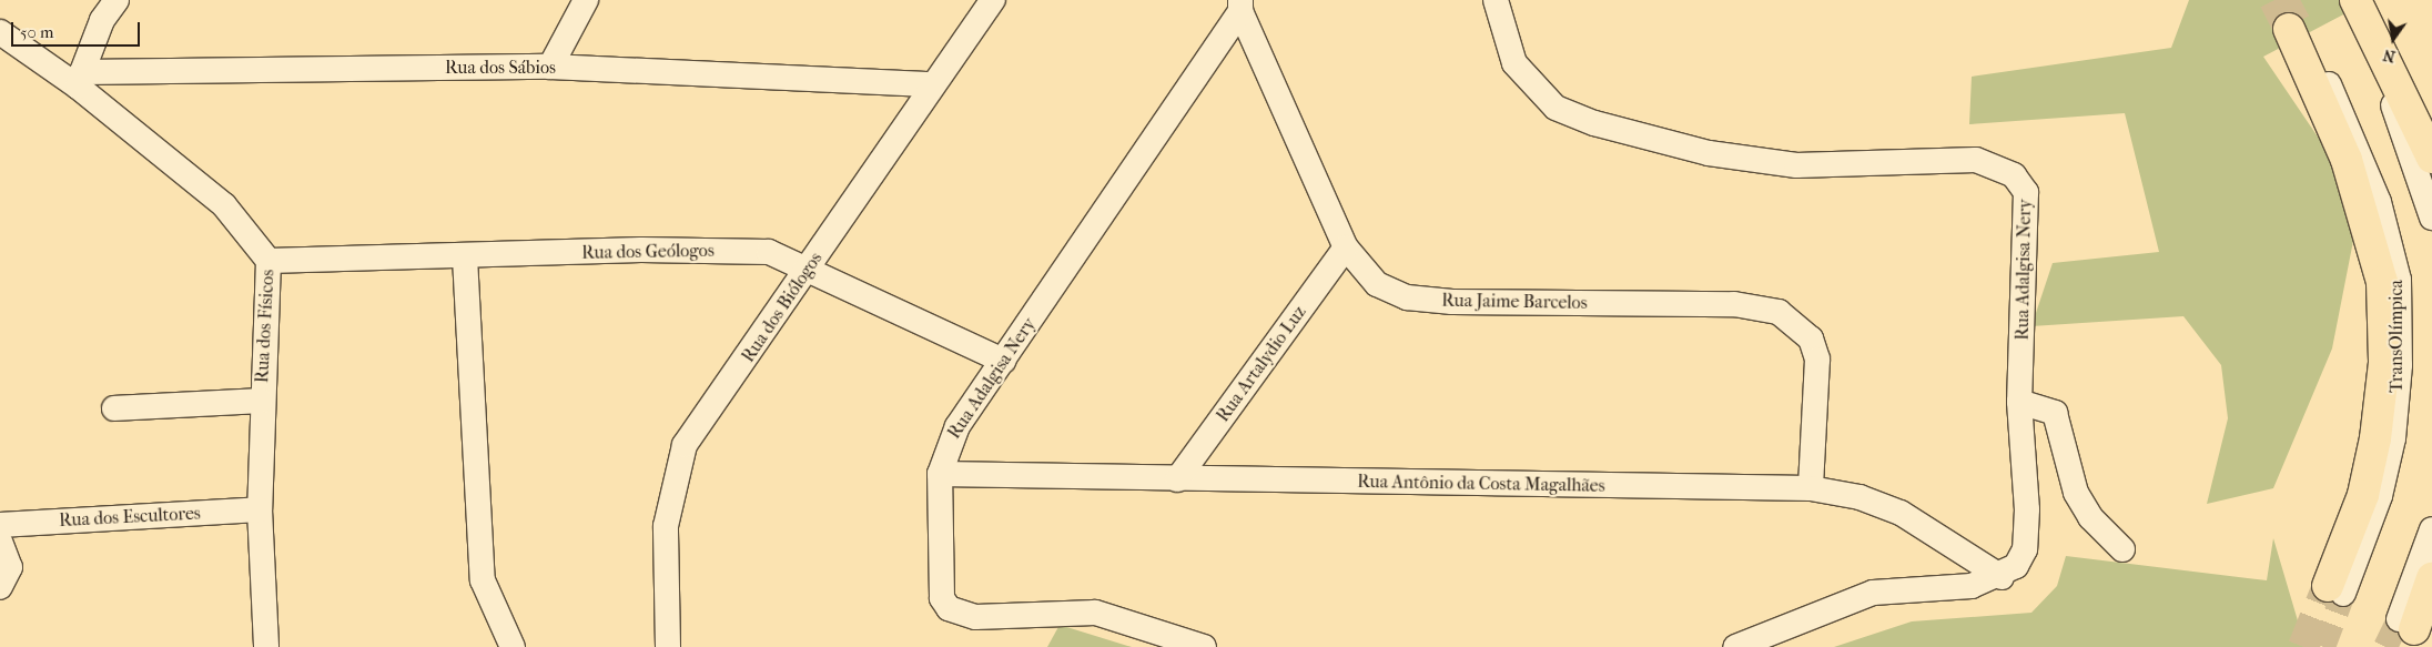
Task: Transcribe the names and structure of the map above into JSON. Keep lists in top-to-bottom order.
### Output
{
  "streets": {
    "highway": ["TransOlímpica"],
    "street": [
      "Rua dos Sábios",
      "Rua dos Geólogos",
      "Rua Adalgisa Nery",
      "Rua Jaime Barcelos",
      "Rua dos Biólogos",
      "Rua dos Físicos",
      "Rua Artalydio Luz",
      "Rua Antônio da Costa Magalhães",
      "Rua dos Escultores"
    ]
  },
  "crossings": [
    ["Rua dos Sábios", "Rua dos Biólogos"],
    ["Rua dos Sábios", "Rua dos Físicos"],
    ["Rua dos Geólogos", "Rua Adalgisa Nery"],
    ["Rua dos Geólogos", "Rua dos Biólogos"],
    ["Rua dos Geólogos", "Rua dos Físicos"],
    ["Rua Adalgisa Nery", "Rua Jaime Barcelos"],
    ["Rua Adalgisa Nery", "Rua Antônio da Costa Magalhães"],
    ["Rua Jaime Barcelos", "Rua Artalydio Luz"],
    ["Rua Jaime Barcelos", "Rua Antônio da Costa Magalhães"],
    ["Rua dos Físicos", "Rua dos Escultores"],
    ["Rua Artalydio Luz", "Rua Antônio da Costa Magalhães"]
  ],
  "scale_bar": "50 m",
  "north": "bottom"
}
